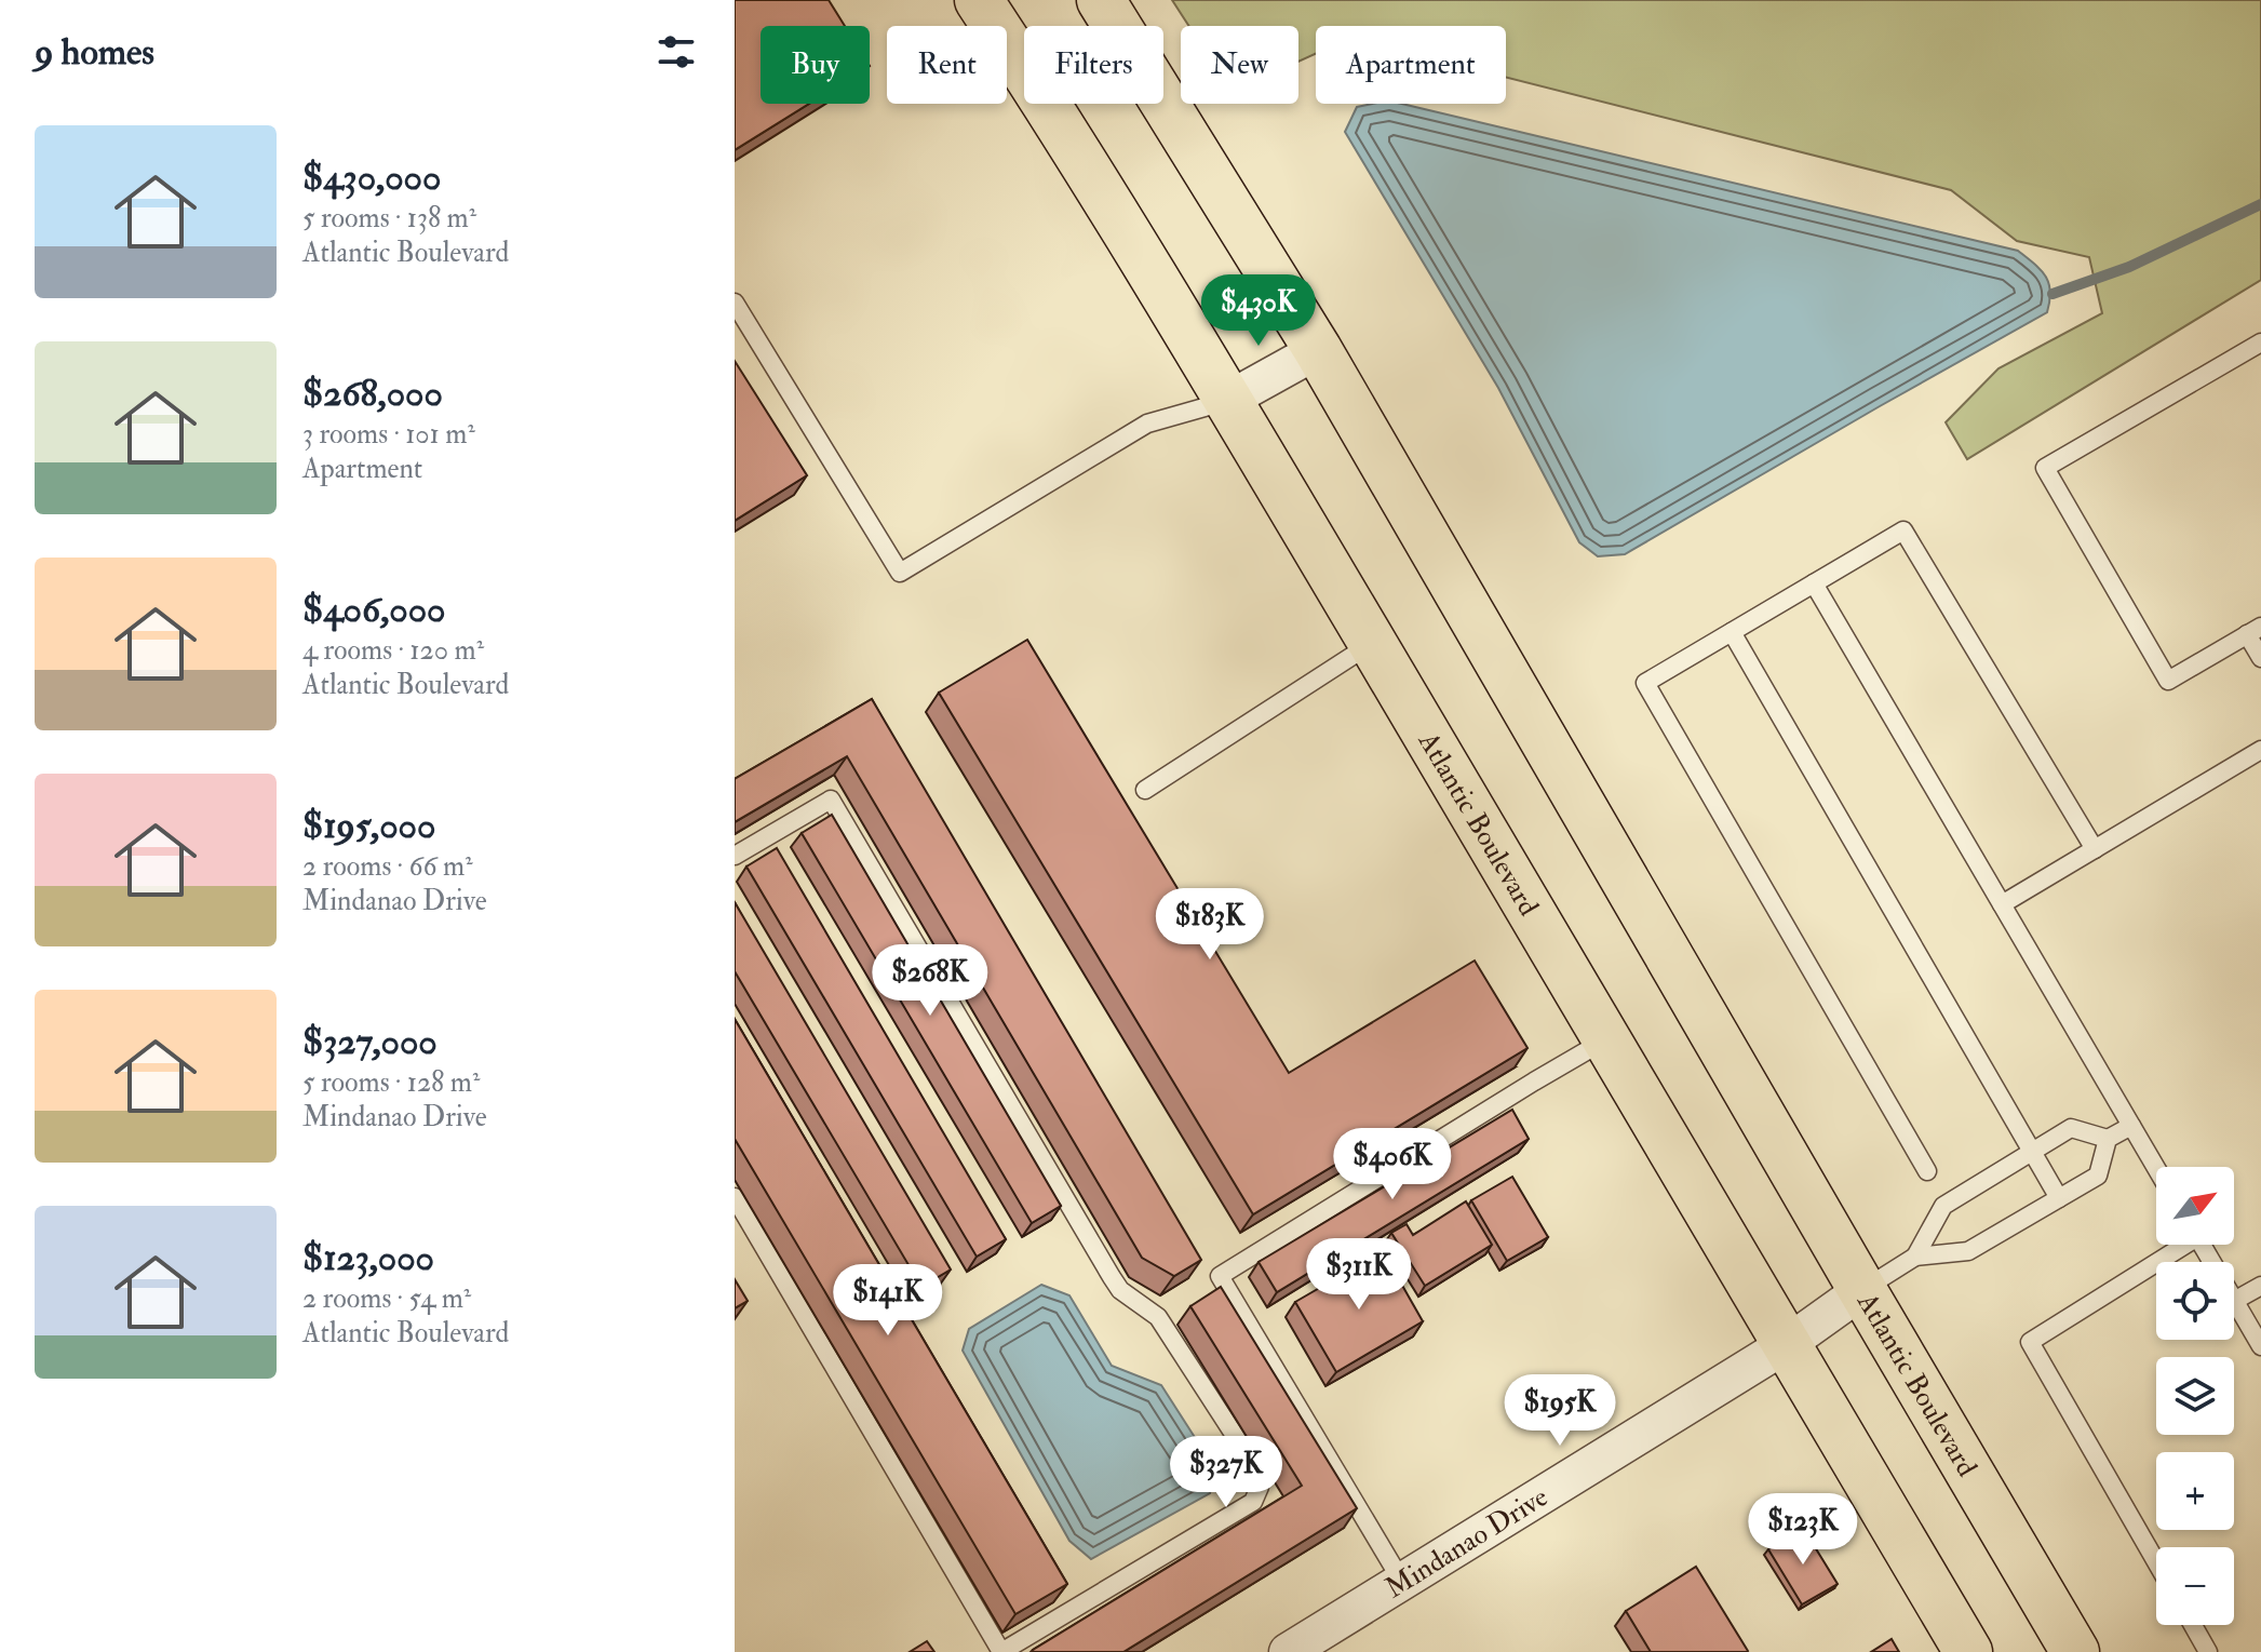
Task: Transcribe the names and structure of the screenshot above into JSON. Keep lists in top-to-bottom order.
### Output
{
  "streets": {
    "highway": ["Atlantic Boulevard"],
    "street": ["Mindanao Drive"]
  },
  "crossings": [
    ["Atlantic Boulevard", "Mindanao Drive"]
  ],
  "north": "top right",
  "page": {
    "heading": "9 homes",
    "chip": [
      "Buy",
      "Rent",
      "Filters",
      "New",
      "Apartment"
    ],
    "list": [
      {
        "name": "$430,000",
        "note": "5 rooms · 138 m² · Atlantic Boulevard"
      },
      {
        "name": "$268,000",
        "note": "3 rooms · 101 m² · Apartment"
      },
      {
        "name": "$406,000",
        "note": "4 rooms · 120 m² · Atlantic Boulevard"
      },
      {
        "name": "$195,000",
        "note": "2 rooms · 66 m² · Mindanao Drive"
      },
      {
        "name": "$327,000",
        "note": "5 rooms · 128 m² · Mindanao Drive"
      },
      {
        "name": "$123,000",
        "note": "2 rooms · 54 m² · Atlantic Boulevard"
      }
    ],
    "price": [
      "$430K",
      "$183K",
      "$268K",
      "$406K",
      "$311K",
      "$141K",
      "$195K",
      "$327K",
      "$123K"
    ],
    "map_buttons": ["+", "−"]
  }
}
